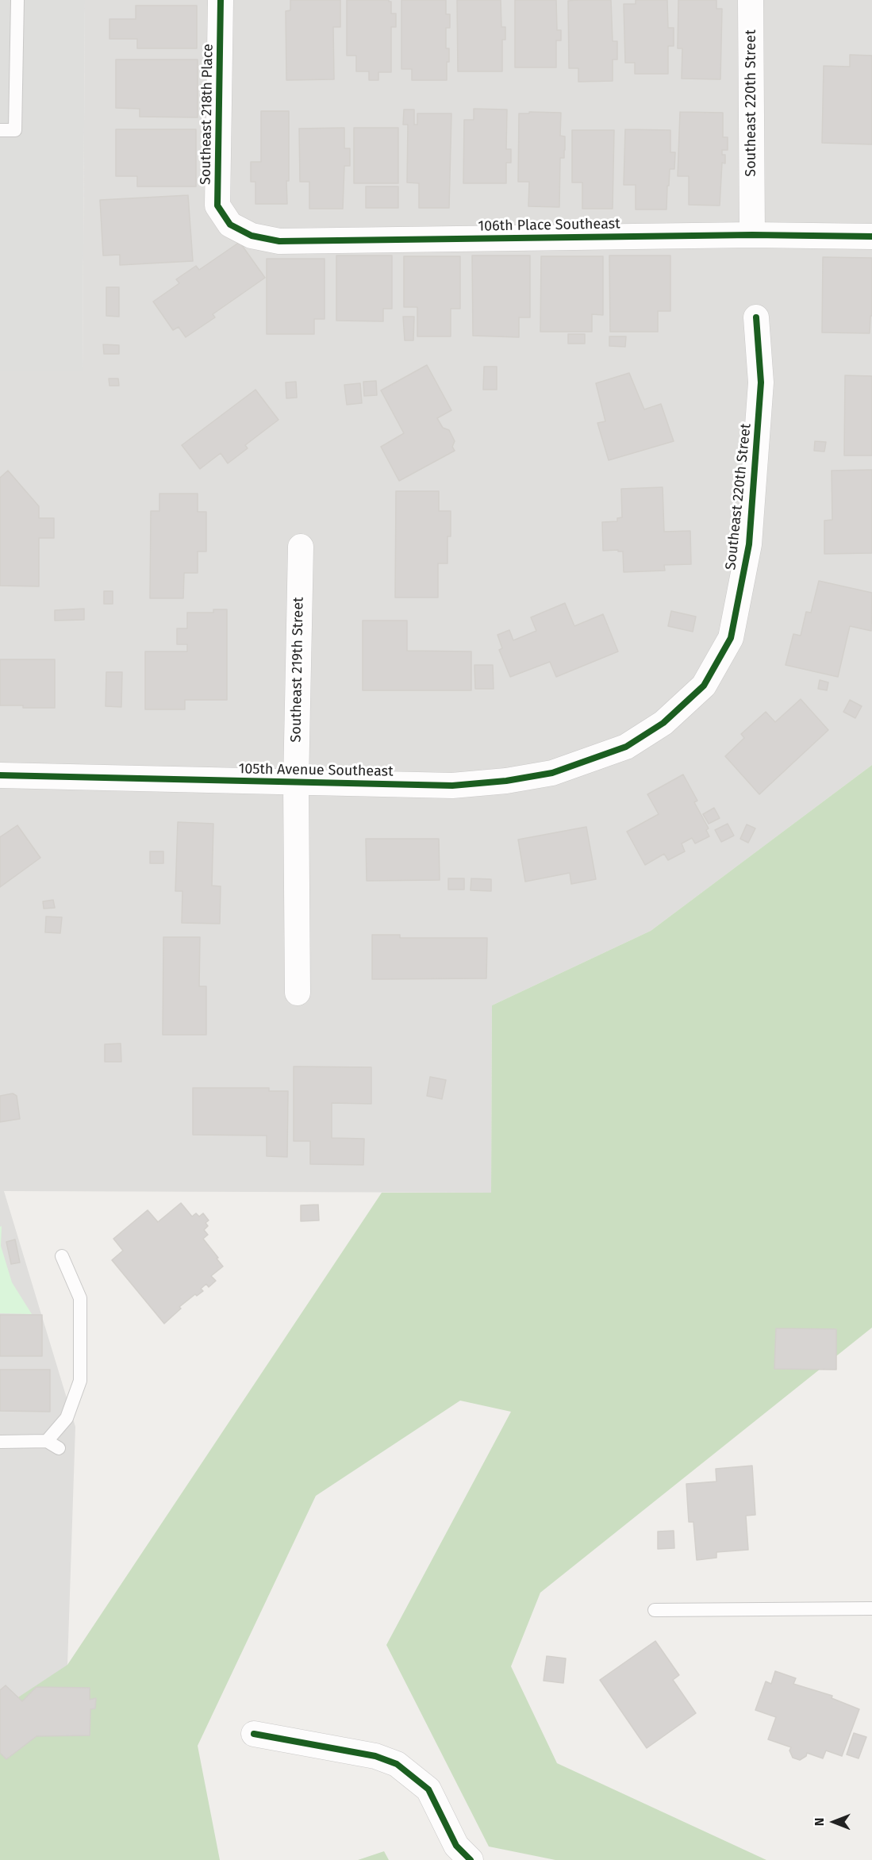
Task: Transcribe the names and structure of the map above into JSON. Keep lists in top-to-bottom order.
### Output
{
  "streets": {
    "street": [
      "Southeast 220th Street",
      "Southeast 218th Place",
      "106th Place Southeast",
      "Southeast 219th Street",
      "105th Avenue Southeast"
    ]
  },
  "crossings": [
    ["Southeast 220th Street", "106th Place Southeast"],
    ["Southeast 220th Street", "105th Avenue Southeast"],
    ["Southeast 218th Place", "106th Place Southeast"],
    ["Southeast 219th Street", "105th Avenue Southeast"]
  ],
  "north": "left"
}
